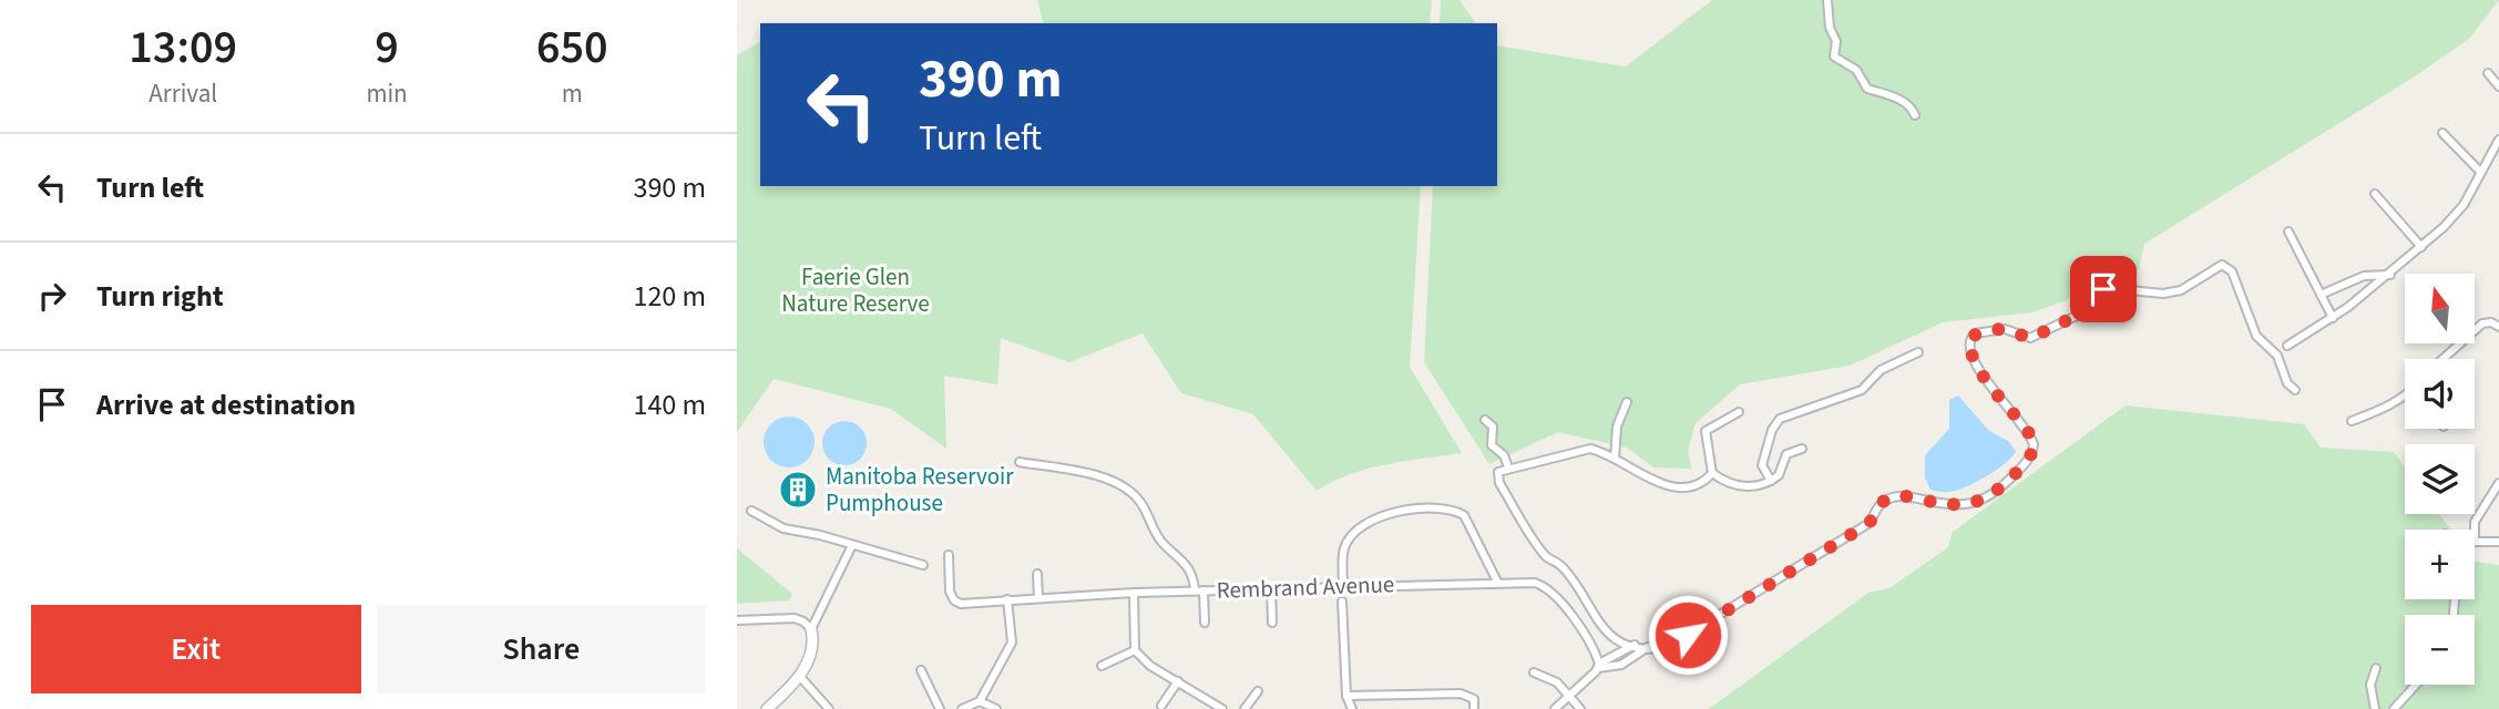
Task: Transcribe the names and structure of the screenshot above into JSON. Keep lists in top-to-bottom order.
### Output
{
  "streets": {
    "street": ["Rembrand Avenue"]
  },
  "parks": ["Faerie Glen Nature Reserve"],
  "places": {
    "building": ["Manitoba Reservoir Pumphouse"]
  },
  "north": "top",
  "page": {
    "eta": [
      "13:09",
      "Arrival",
      "9",
      "min",
      "650",
      "m"
    ],
    "turn": ["390 m", "Turn left"],
    "list": [
      {
        "name": "Turn left",
        "value": "390 m"
      },
      {
        "name": "Turn right",
        "value": "120 m"
      },
      {
        "name": "Arrive at destination",
        "value": "140 m"
      }
    ],
    "map_buttons": ["+", "−"],
    "buttons": ["Exit", "Share"]
  }
}
